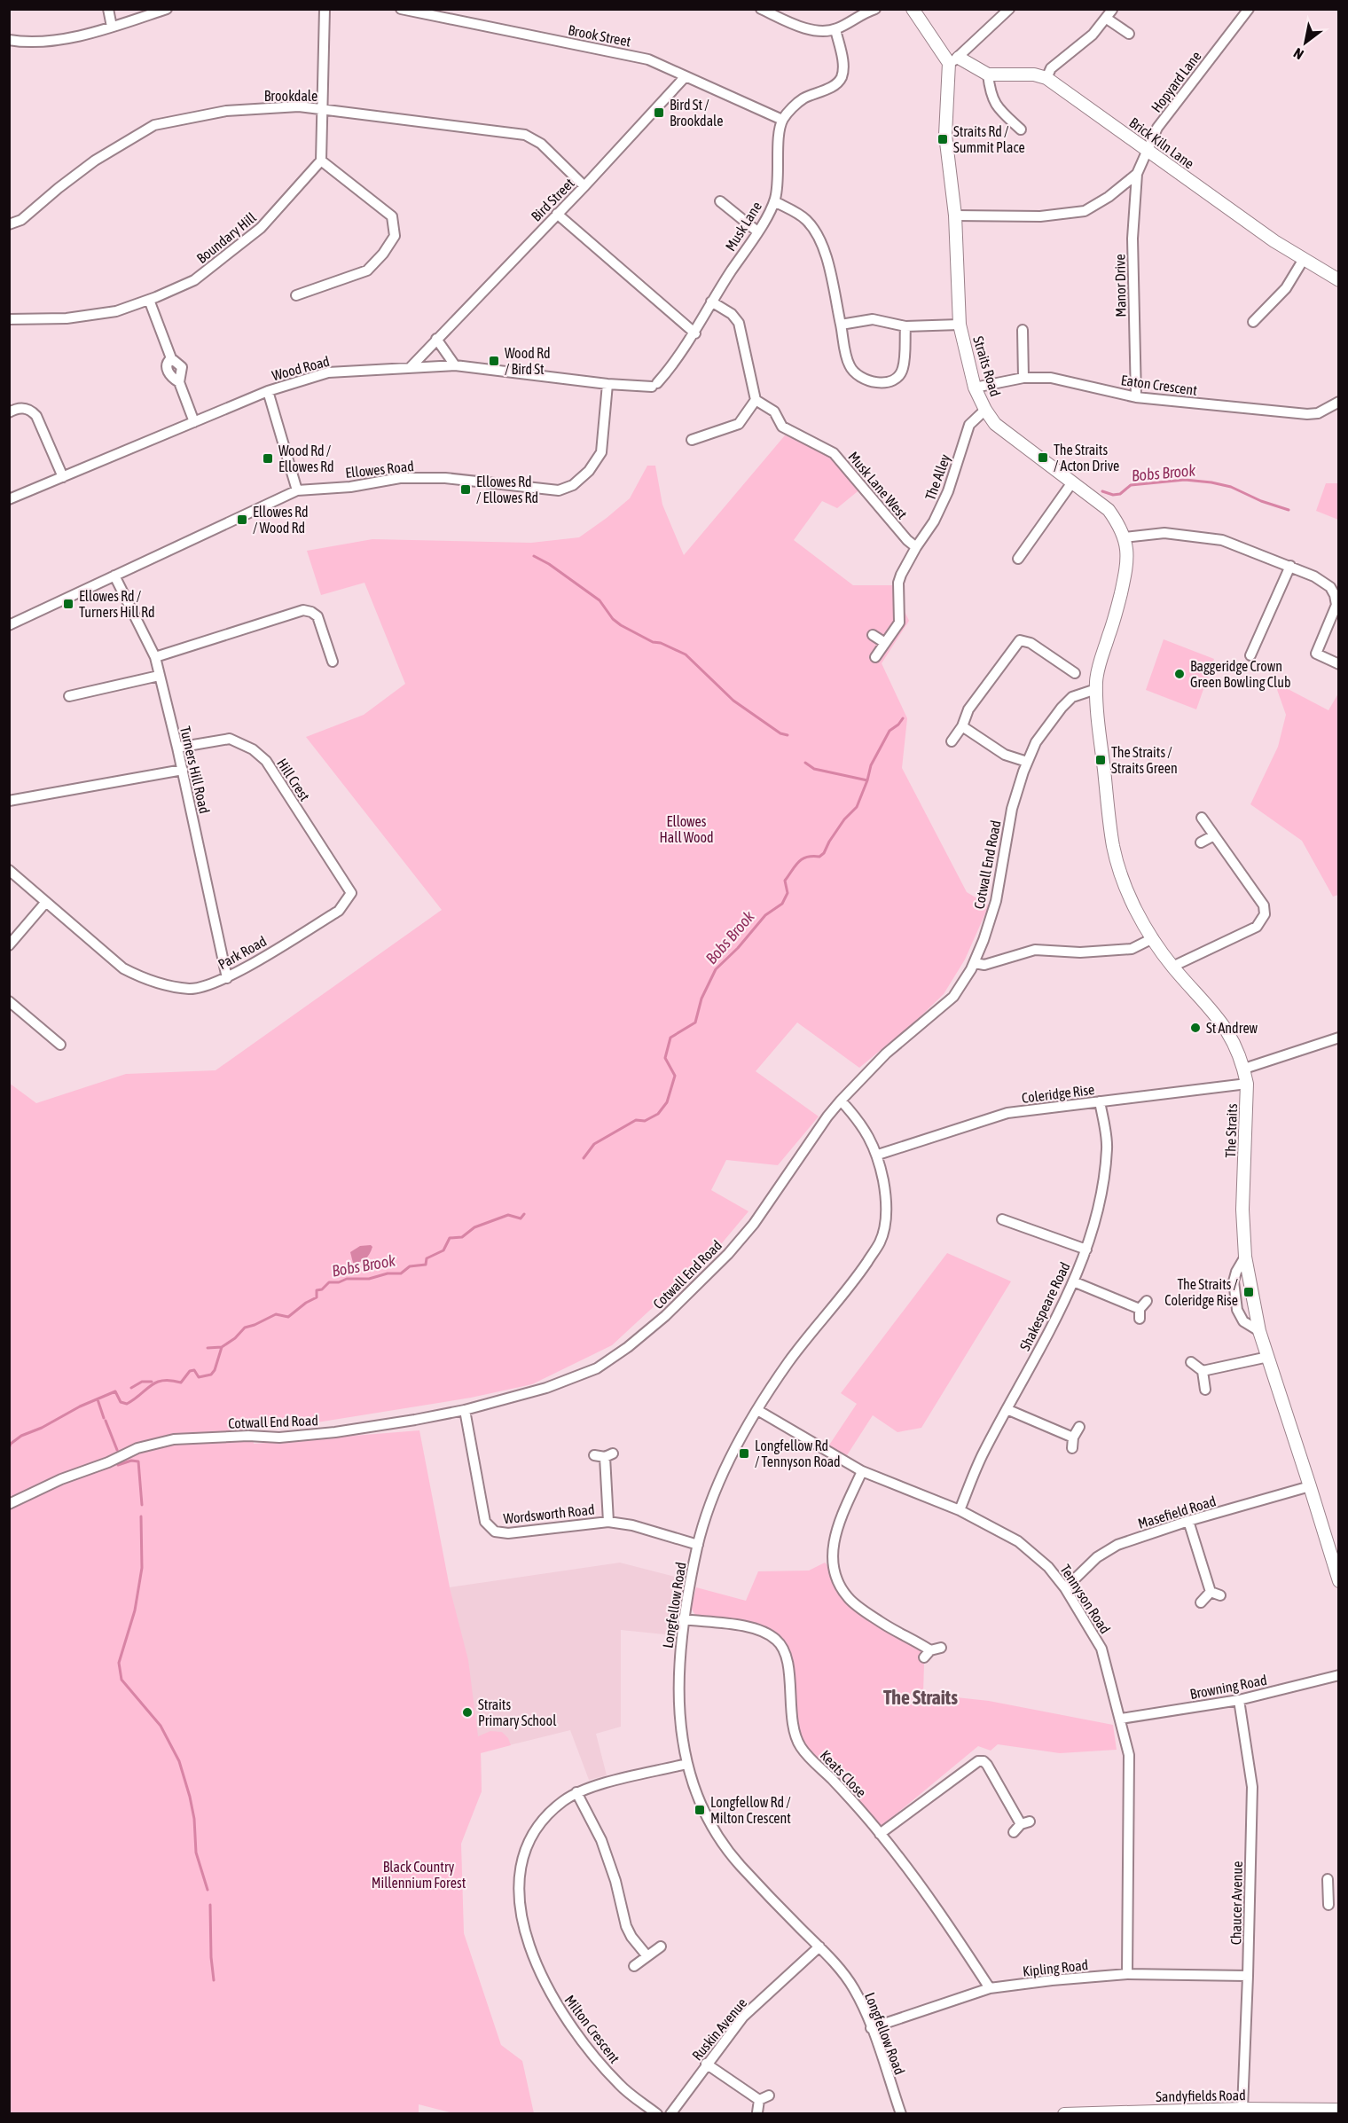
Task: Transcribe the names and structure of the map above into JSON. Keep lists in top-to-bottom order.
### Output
{
  "streets": {
    "street": [
      "Brook Street",
      "Hopyard Lane",
      "Brookdale",
      "Brick Kiln Lane",
      "Bird Street",
      "Musk Lane",
      "Boundary Hill",
      "Manor Drive",
      "Straits Road",
      "Wood Road",
      "Eaton Crescent",
      "Ellowes Road",
      "The Alley",
      "Musk Lane West",
      "Turners Hill Road",
      "Hill Crest",
      "Cotwall End Road",
      "Park Road",
      "Coleridge Rise",
      "The Straits",
      "Shakespeare Road",
      "Masefield Road",
      "Wordsworth Road",
      "Tennyson Road",
      "Longfellow Road",
      "Browning Road",
      "Keats Close",
      "Chaucer Avenue",
      "Kipling Road",
      "Milton Crescent",
      "Ruskin Avenue",
      "Sandyfields Road"
    ]
  },
  "crossings": [
    ["Brook Street", "Bird Street"],
    ["Brook Street", "Musk Lane"],
    ["Hopyard Lane", "Brick Kiln Lane"],
    ["Hopyard Lane", "Manor Drive"],
    ["Hopyard Lane", "Straits Road"],
    ["Brookdale", "Bird Street"],
    ["Brick Kiln Lane", "Straits Road"],
    ["Bird Street", "Wood Road"],
    ["Musk Lane", "Wood Road"],
    ["Manor Drive", "Eaton Crescent"],
    ["Straits Road", "Eaton Crescent"],
    ["Straits Road", "The Alley"],
    ["Straits Road", "Cotwall End Road"],
    ["Straits Road", "The Straits"],
    ["Wood Road", "Ellowes Road"],
    ["Ellowes Road", "Turners Hill Road"],
    ["The Alley", "Musk Lane West"],
    ["Turners Hill Road", "Hill Crest"],
    ["Turners Hill Road", "Park Road"],
    ["Hill Crest", "Park Road"],
    ["Cotwall End Road", "Wordsworth Road"],
    ["Cotwall End Road", "Longfellow Road"],
    ["Coleridge Rise", "The Straits"],
    ["Coleridge Rise", "Shakespeare Road"],
    ["Coleridge Rise", "Longfellow Road"],
    ["The Straits", "Masefield Road"],
    ["Shakespeare Road", "Tennyson Road"],
    ["Masefield Road", "Tennyson Road"],
    ["Wordsworth Road", "Longfellow Road"],
    ["Tennyson Road", "Longfellow Road"],
    ["Tennyson Road", "Browning Road"],
    ["Tennyson Road", "Kipling Road"],
    ["Longfellow Road", "Keats Close"],
    ["Longfellow Road", "Kipling Road"],
    ["Longfellow Road", "Milton Crescent"],
    ["Longfellow Road", "Ruskin Avenue"],
    ["Browning Road", "Chaucer Avenue"],
    ["Keats Close", "Kipling Road"],
    ["Chaucer Avenue", "Kipling Road"],
    ["Chaucer Avenue", "Sandyfields Road"]
  ],
  "districts": ["The Straits"],
  "water": ["Bobs Brook"],
  "parks": ["Ellowes Hall Wood", "Black Country Millennium Forest"],
  "places": {
    "transit": [
      "Bird St / Brookdale",
      "Straits Rd / Summit Place",
      "Wood Rd / Bird St",
      "The Straits / Acton Drive",
      "Wood Rd / Ellowes Rd",
      "Ellowes Rd / Ellowes Rd",
      "Ellowes Rd / Wood Rd",
      "Ellowes Rd / Turners Hill Rd",
      "The Straits / Straits Green",
      "The Straits / Coleridge Rise",
      "Longfellow Rd / Tennyson Road",
      "Longfellow Rd / Milton Crescent"
    ],
    "other": ["Baggeridge Crown Green Bowling Club", "St Andrew", "Straits Primary School"]
  },
  "north": "bottom left"
}
